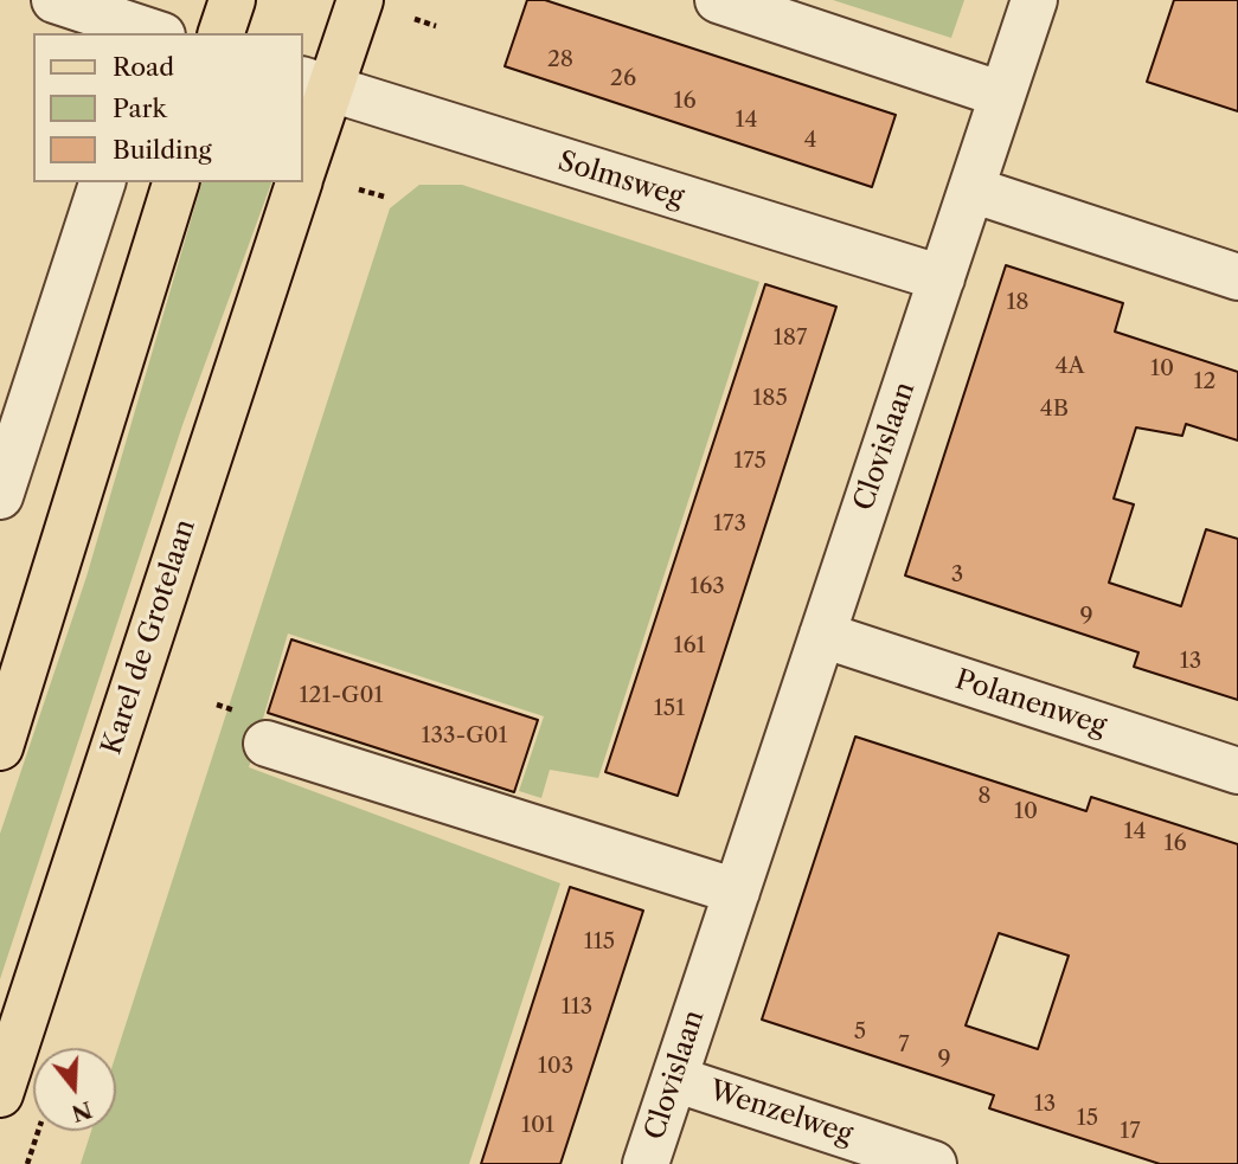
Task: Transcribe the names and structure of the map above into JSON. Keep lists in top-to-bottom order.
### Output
{
  "streets": {
    "main road": ["Karel de Grotelaan"],
    "street": [
      "Solmsweg",
      "Clovislaan",
      "Polanenweg",
      "Wenzelweg"
    ]
  },
  "crossings": [
    ["Solmsweg", "Clovislaan"],
    ["Solmsweg", "Karel de Grotelaan"],
    ["Clovislaan", "Polanenweg"],
    ["Clovislaan", "Wenzelweg"]
  ],
  "house_numbers": [
    "28",
    "26",
    "16",
    "14",
    "4",
    "18",
    "187",
    "4A",
    "10",
    "12",
    "185",
    "4B",
    "175",
    "173",
    "3",
    "163",
    "9",
    "161",
    "13",
    "121-G01",
    "151",
    "133-G01",
    "8",
    "10",
    "14",
    "16",
    "115",
    "113",
    "5",
    "7",
    "9",
    "103",
    "13",
    "15",
    "101",
    "17"
  ],
  "legend": ["Road", "Park", "Building"],
  "north": "bottom"
}
